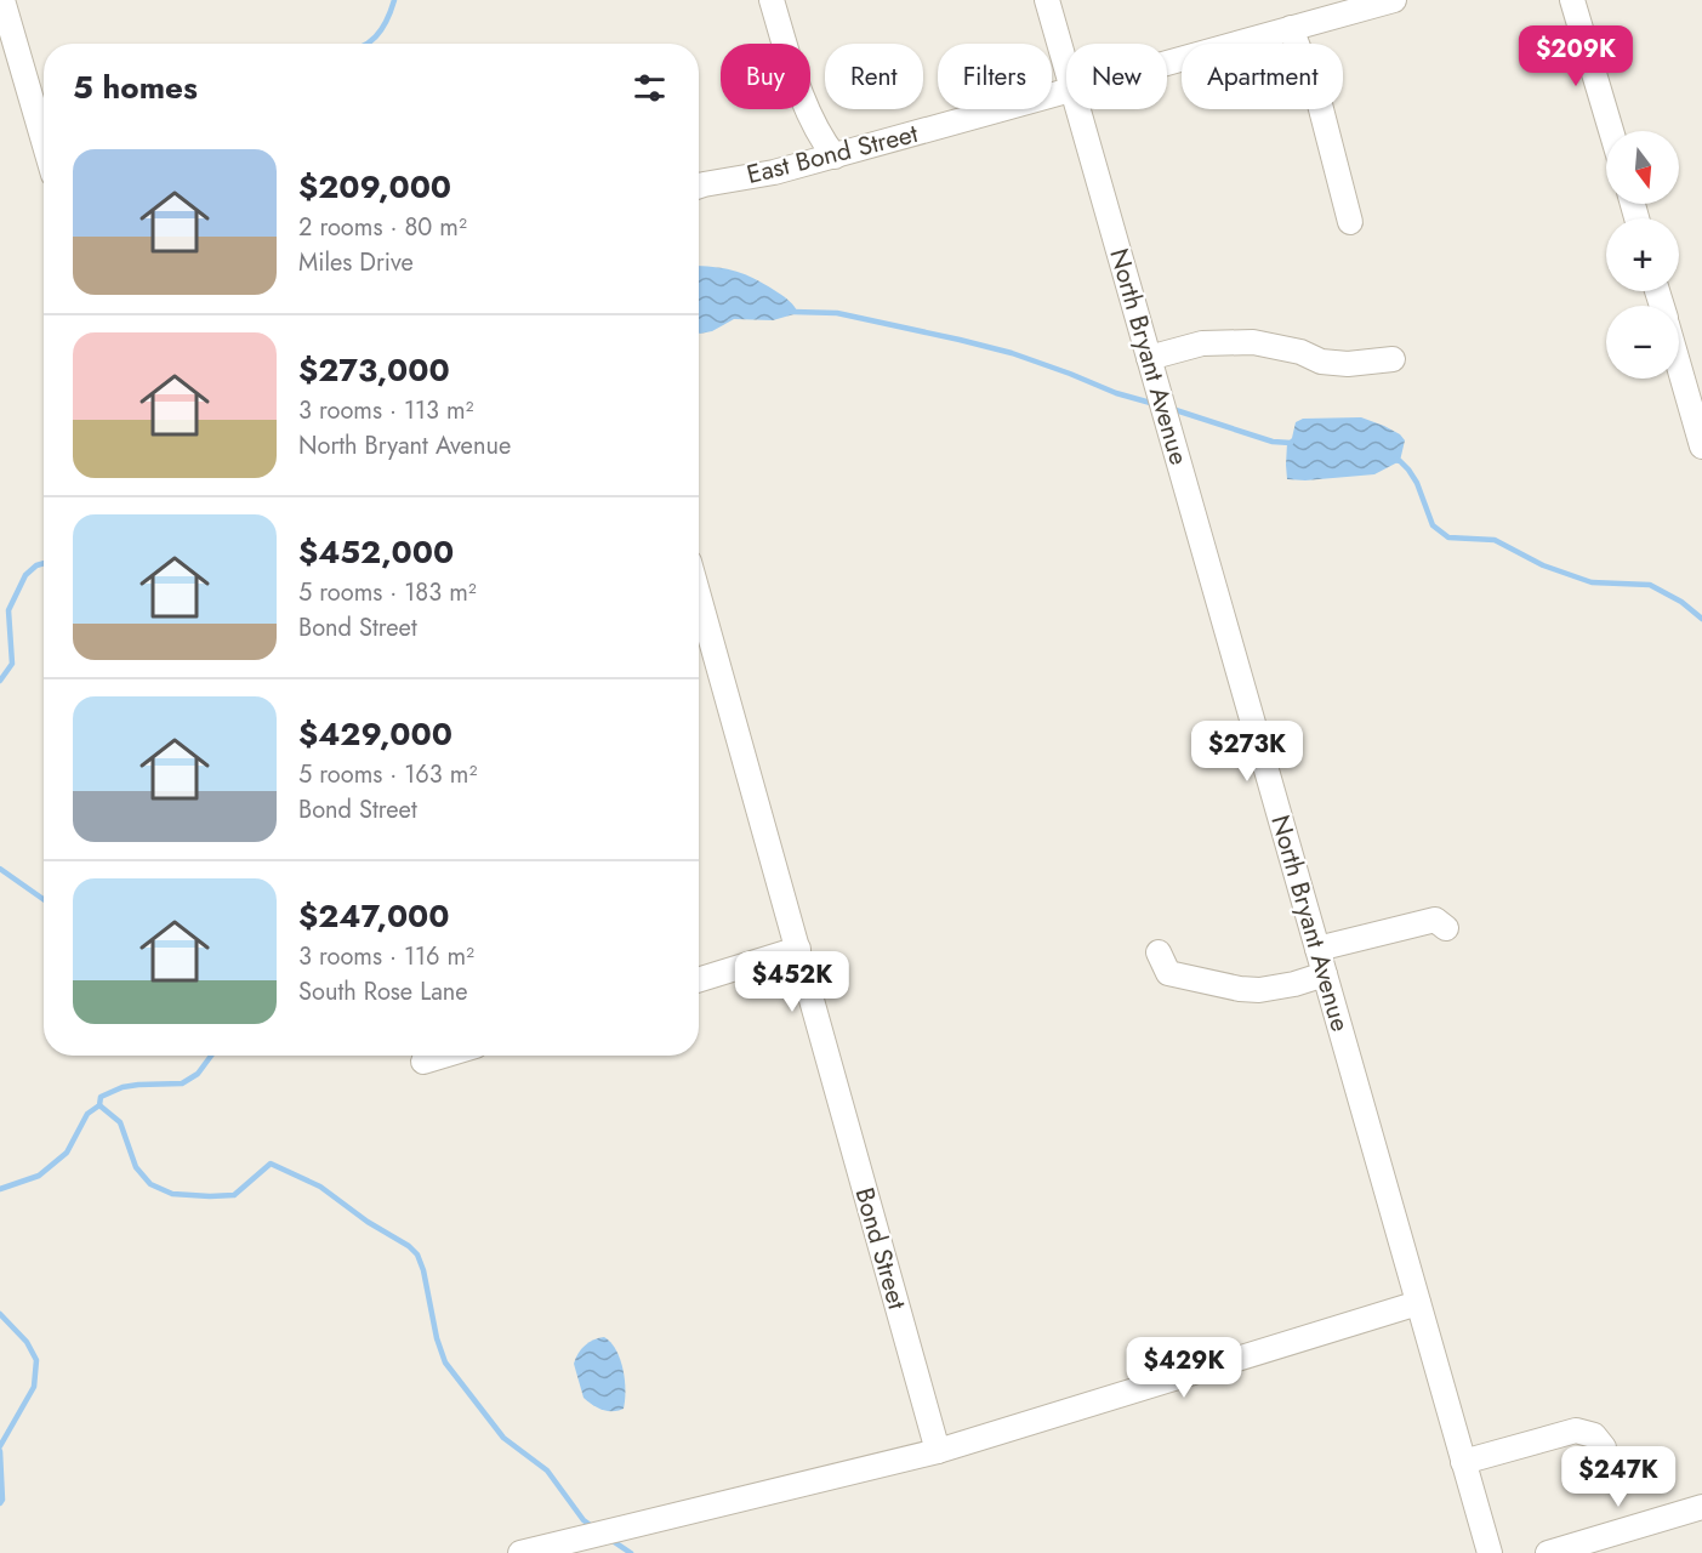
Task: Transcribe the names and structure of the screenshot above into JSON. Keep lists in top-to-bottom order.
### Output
{
  "streets": {
    "street": ["East Bond Street", "North Bryant Avenue", "Bond Street"]
  },
  "north": "bottom",
  "page": {
    "price": [
      "$209K",
      "$273K",
      "$452K",
      "$429K",
      "$247K"
    ],
    "chip": [
      "Buy",
      "Rent",
      "Filters",
      "New",
      "Apartment"
    ],
    "heading": "5 homes",
    "map_buttons": ["+", "−"],
    "list": [
      {
        "name": "$209,000",
        "note": "2 rooms · 80 m² · Miles Drive"
      },
      {
        "name": "$273,000",
        "note": "3 rooms · 113 m² · North Bryant Avenue"
      },
      {
        "name": "$452,000",
        "note": "5 rooms · 183 m² · Bond Street"
      },
      {
        "name": "$429,000",
        "note": "5 rooms · 163 m² · Bond Street"
      },
      {
        "name": "$247,000",
        "note": "3 rooms · 116 m² · South Rose Lane"
      }
    ]
  }
}
